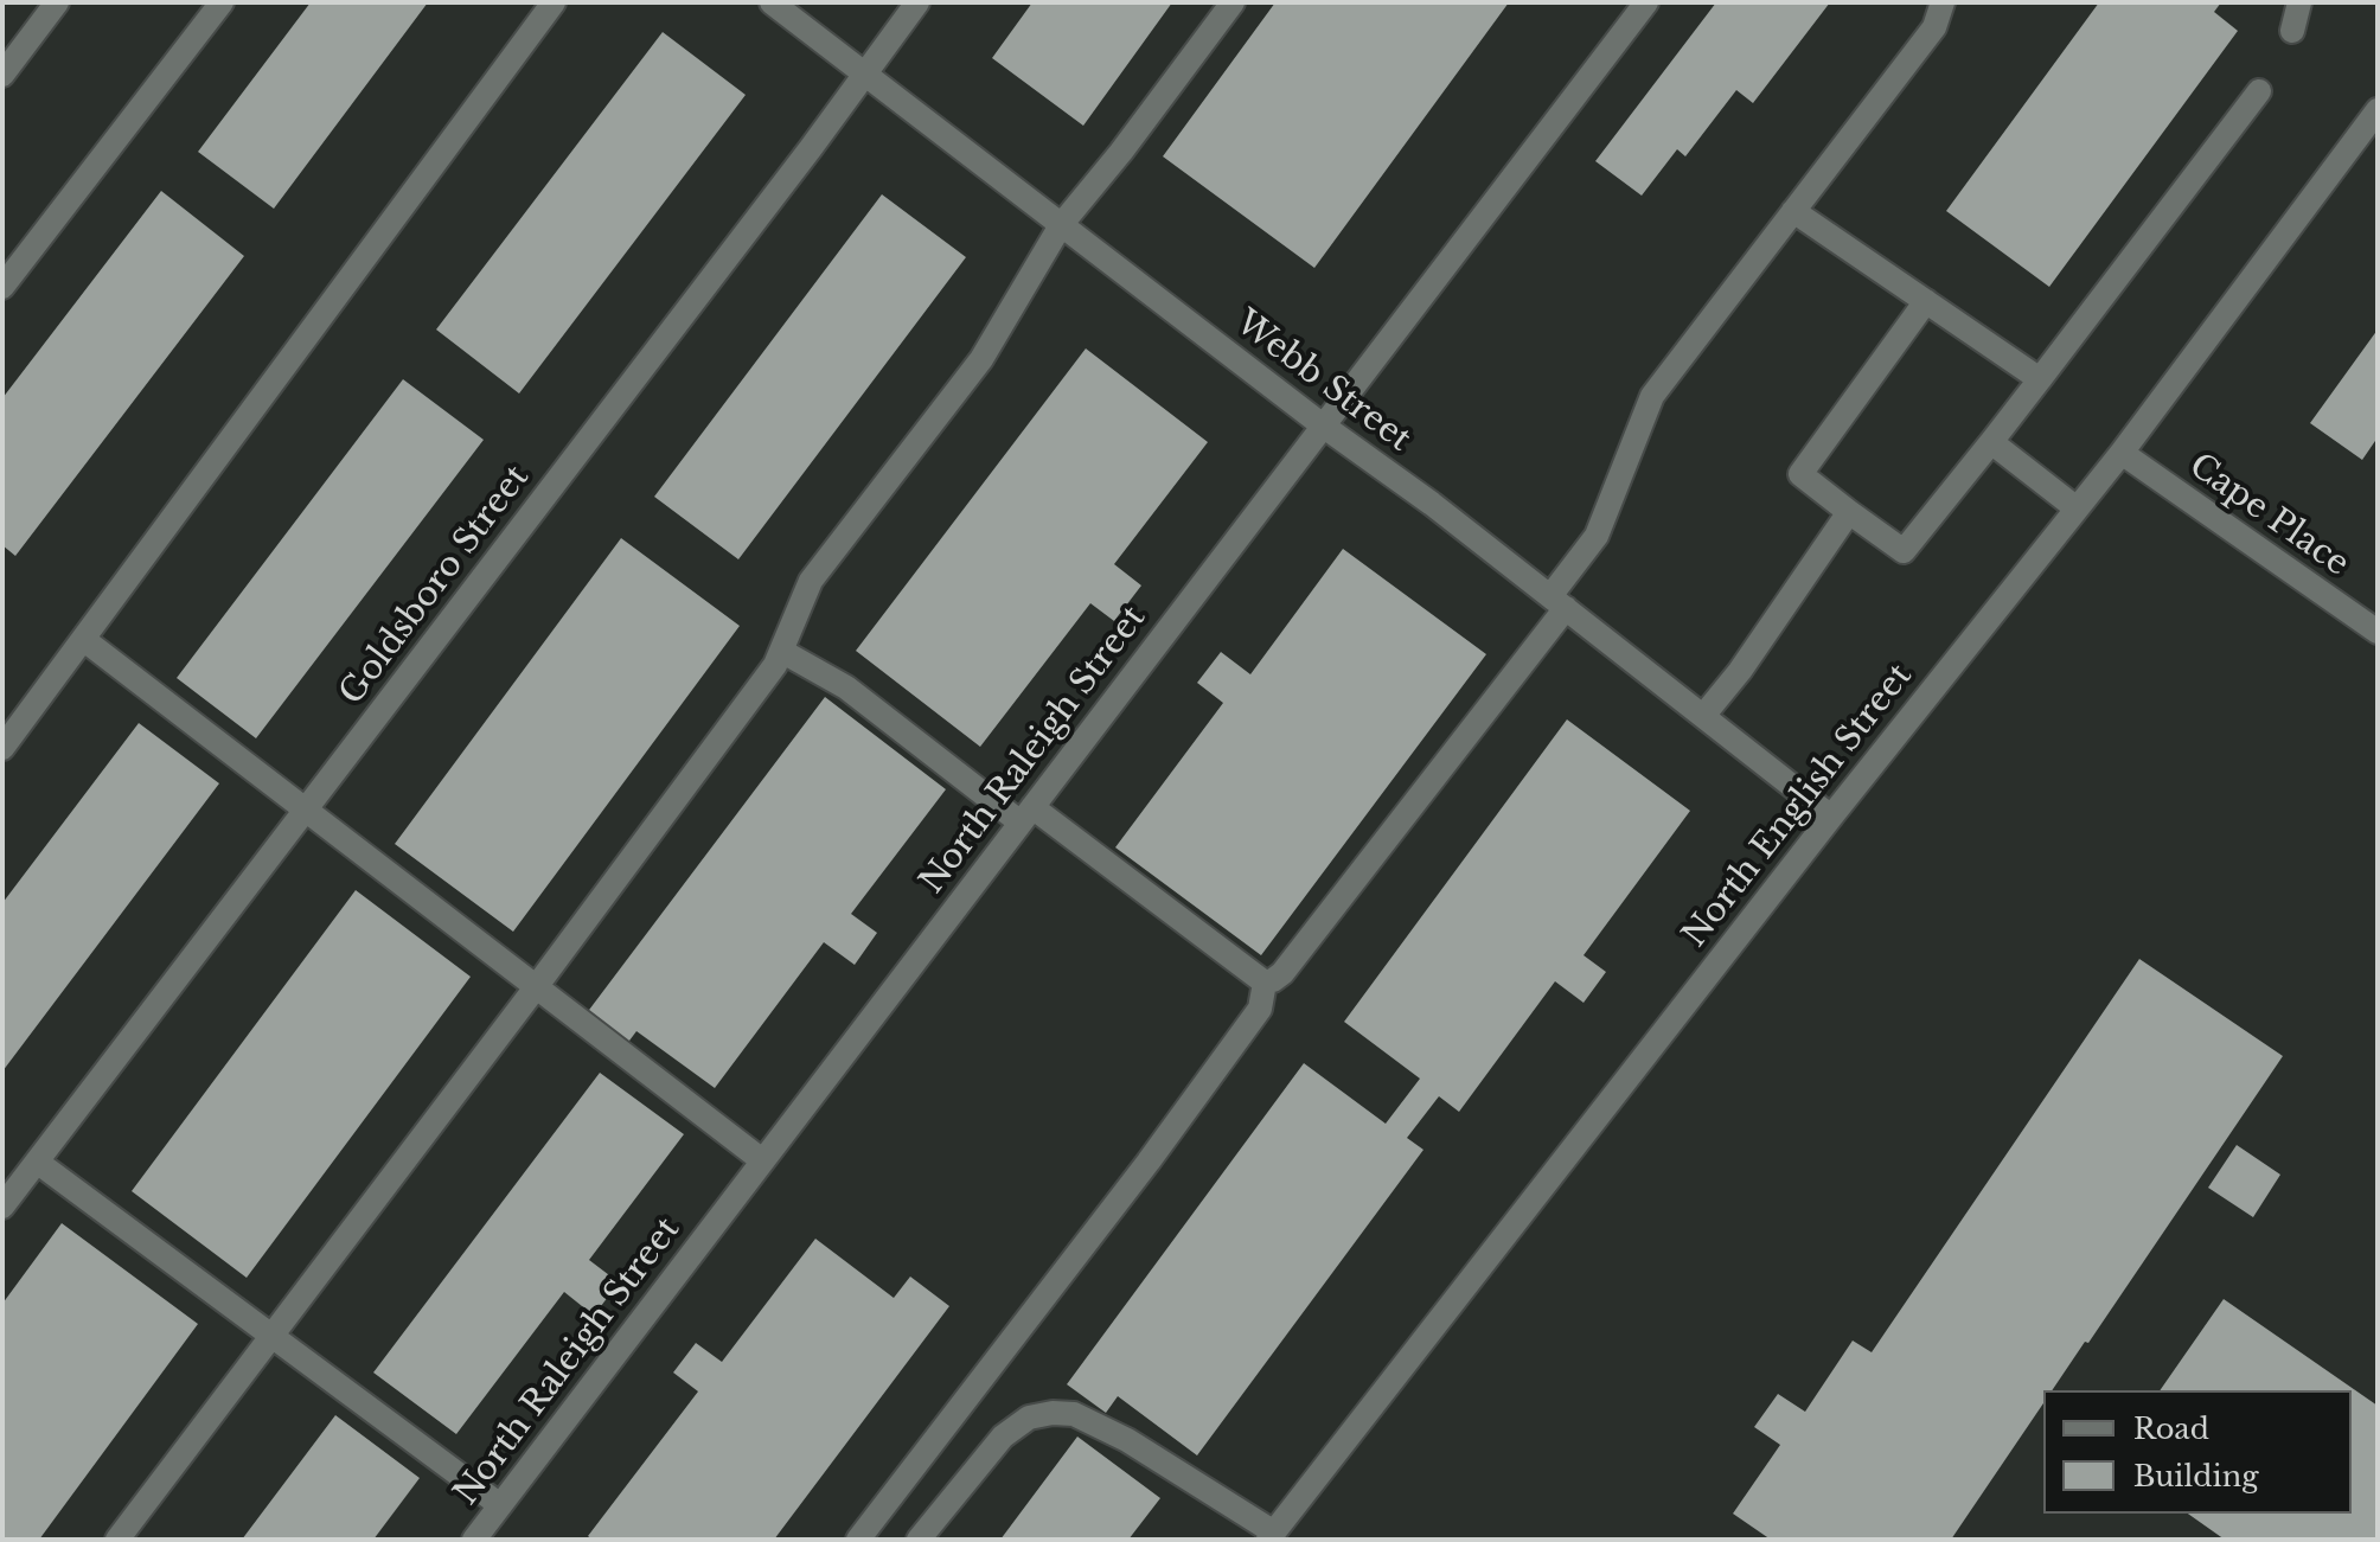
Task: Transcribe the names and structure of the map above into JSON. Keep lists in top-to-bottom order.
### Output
{
  "streets": {
    "street": [
      "Webb Street",
      "Cape Place",
      "Goldsboro Street",
      "North Raleigh Street",
      "North English Street"
    ]
  },
  "crossings": [
    ["Webb Street", "Goldsboro Street"],
    ["Webb Street", "North Raleigh Street"],
    ["Webb Street", "North English Street"],
    ["Cape Place", "North English Street"]
  ],
  "legend": ["Road", "Building"]
}
